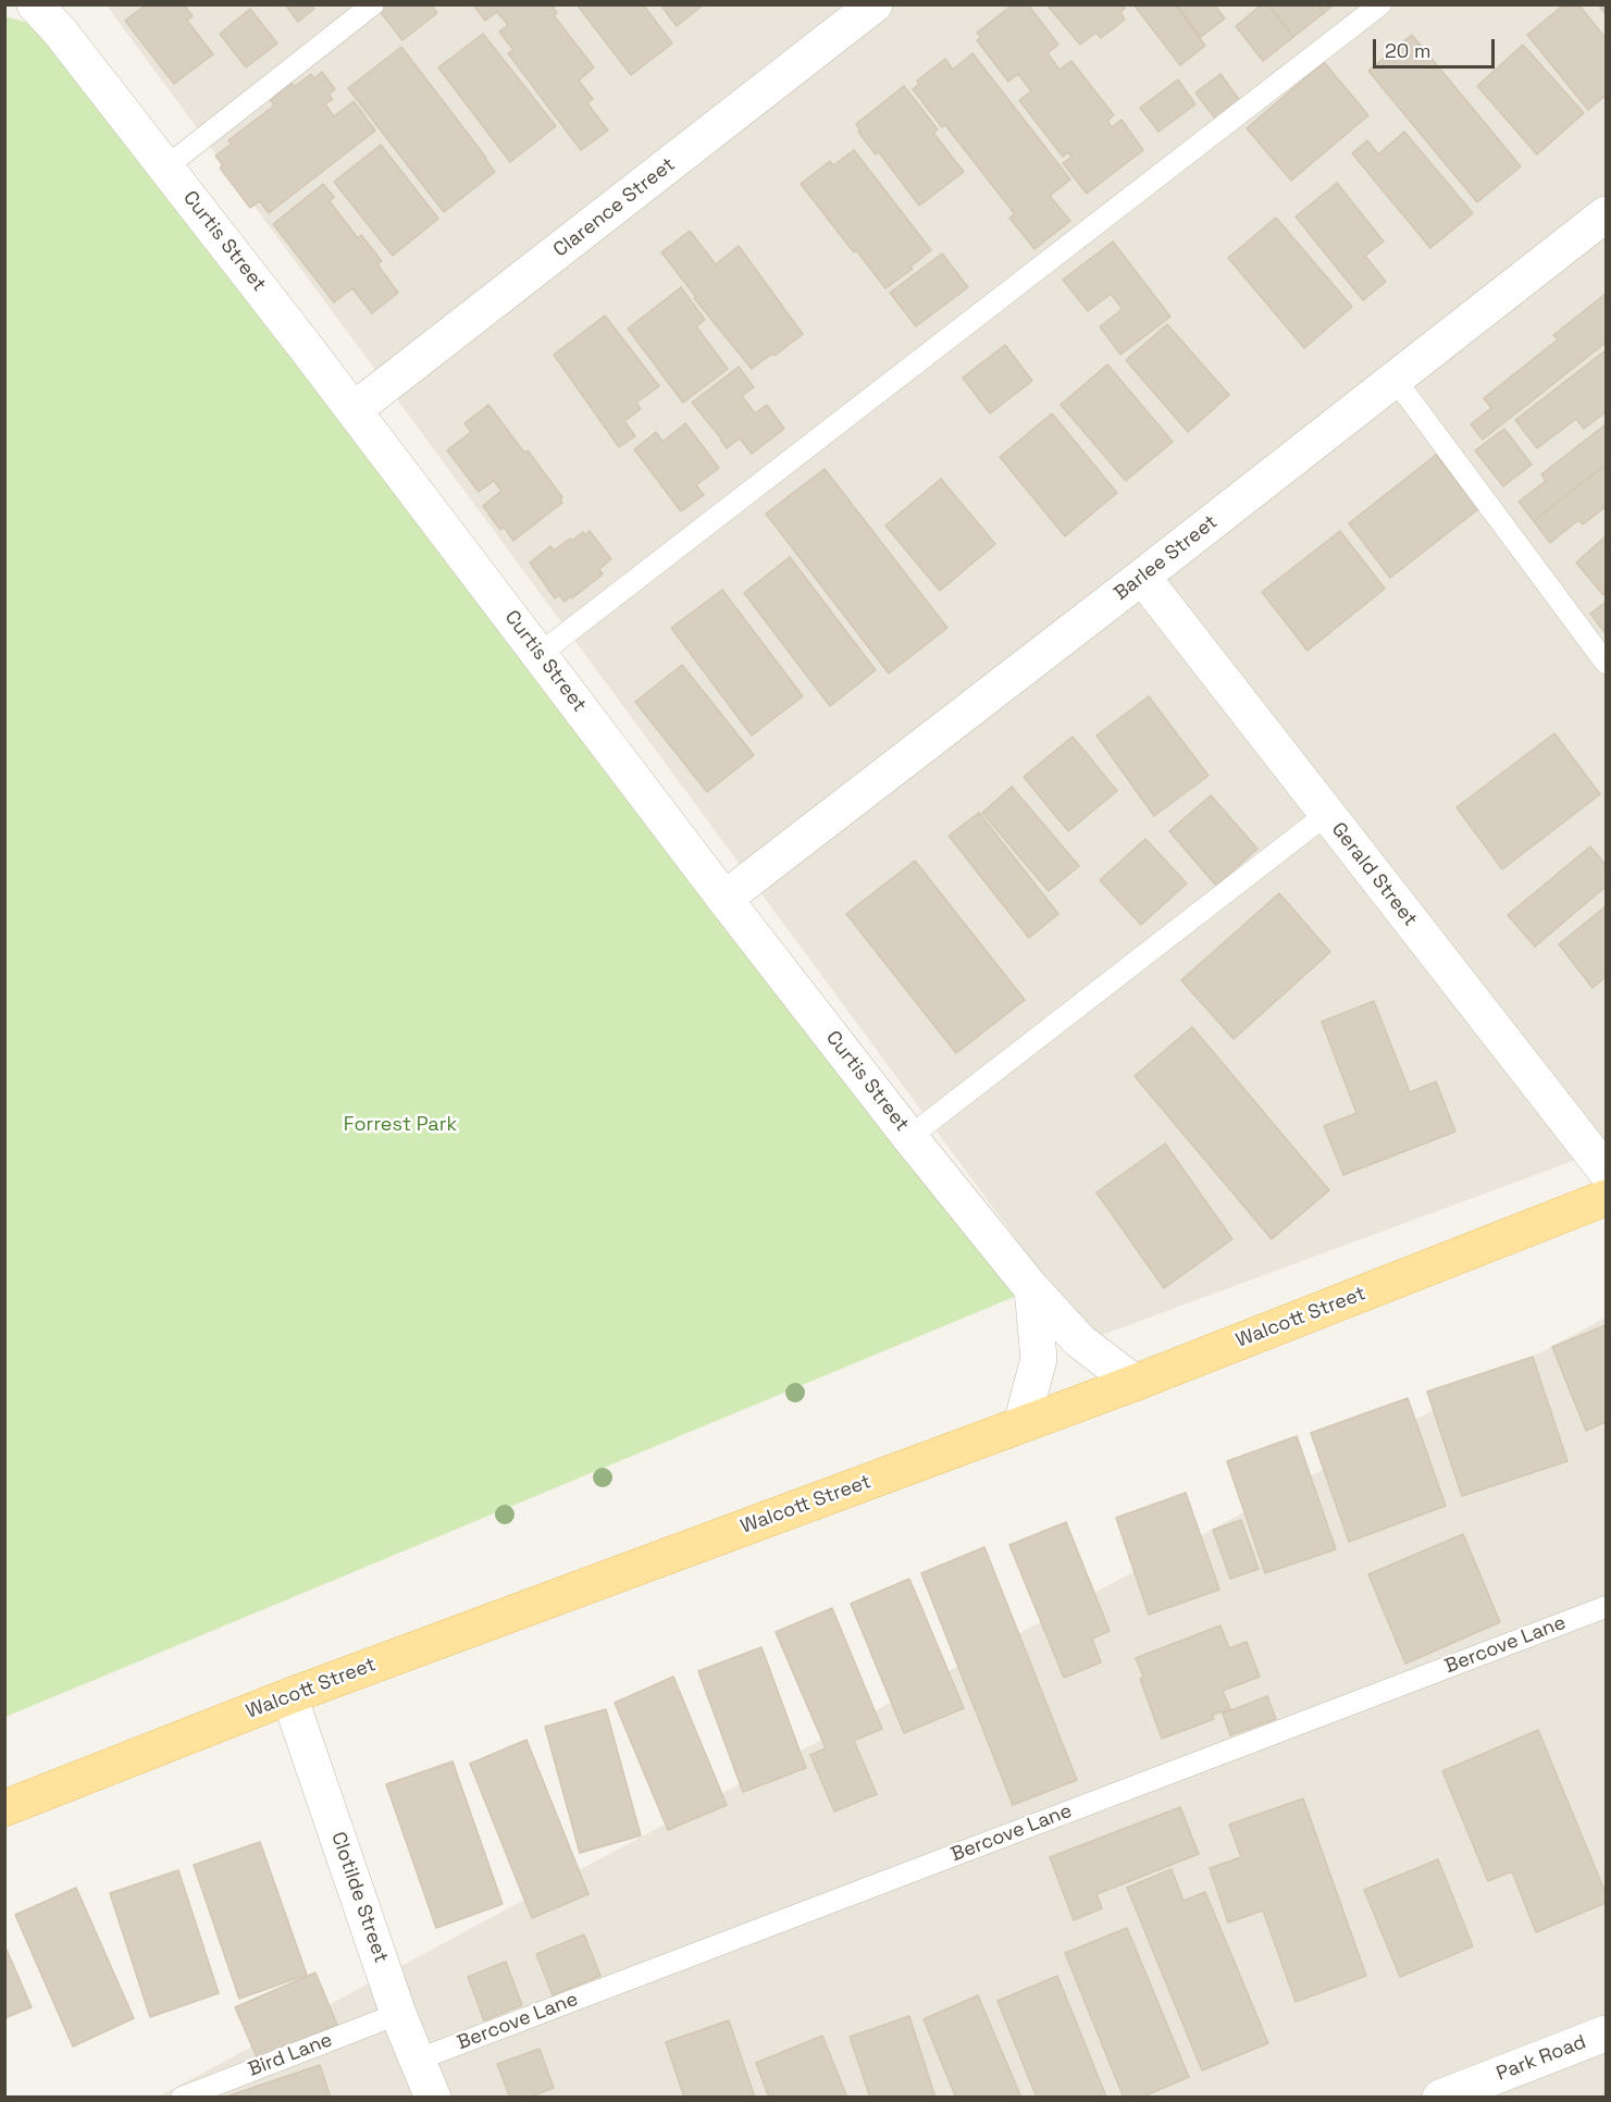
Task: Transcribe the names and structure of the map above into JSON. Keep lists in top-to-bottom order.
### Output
{
  "streets": {
    "main road": ["Walcott Street"],
    "street": [
      "Clarence Street",
      "Curtis Street",
      "Barlee Street",
      "Gerald Street",
      "Clotilde Street",
      "Park Road"
    ],
    "lane": ["Bercove Lane", "Bird Lane"]
  },
  "crossings": [
    ["Clarence Street", "Curtis Street"],
    ["Curtis Street", "Barlee Street"],
    ["Curtis Street", "Walcott Street"],
    ["Barlee Street", "Gerald Street"],
    ["Walcott Street", "Clotilde Street"],
    ["Bercove Lane", "Clotilde Street"],
    ["Clotilde Street", "Bird Lane"]
  ],
  "parks": ["Forrest Park"],
  "scale_bar": "20 m"
}
